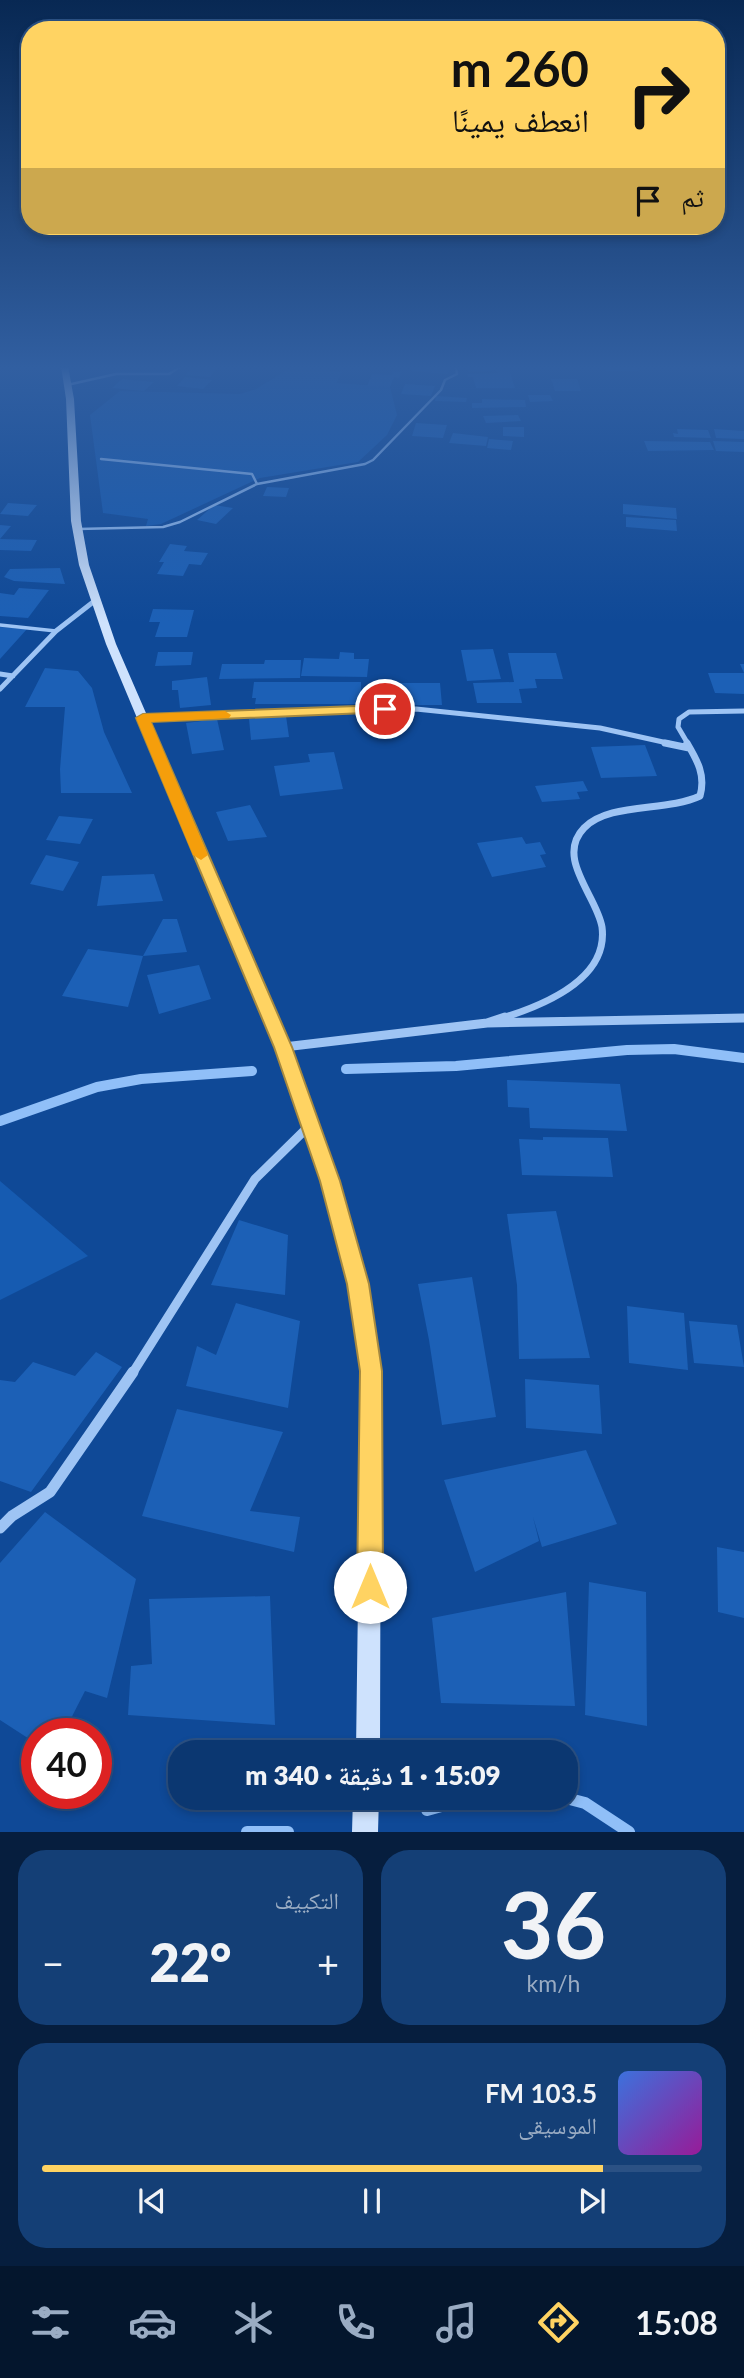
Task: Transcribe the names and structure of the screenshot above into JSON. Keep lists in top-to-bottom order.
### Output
{
  "page": {
    "turn": ["260 m", "انعطف يمينًا"],
    "then": "ثم",
    "limit": "40",
    "trip": "15:09 · 1 دقيقة · 340 m",
    "tile": [
      ["36", "km/h"],
      "التكييف"
    ],
    "heat": ["−", "22°", "+"],
    "song": ["103.5 FM", "الموسيقى"],
    "tabs": "15:08"
  }
}
